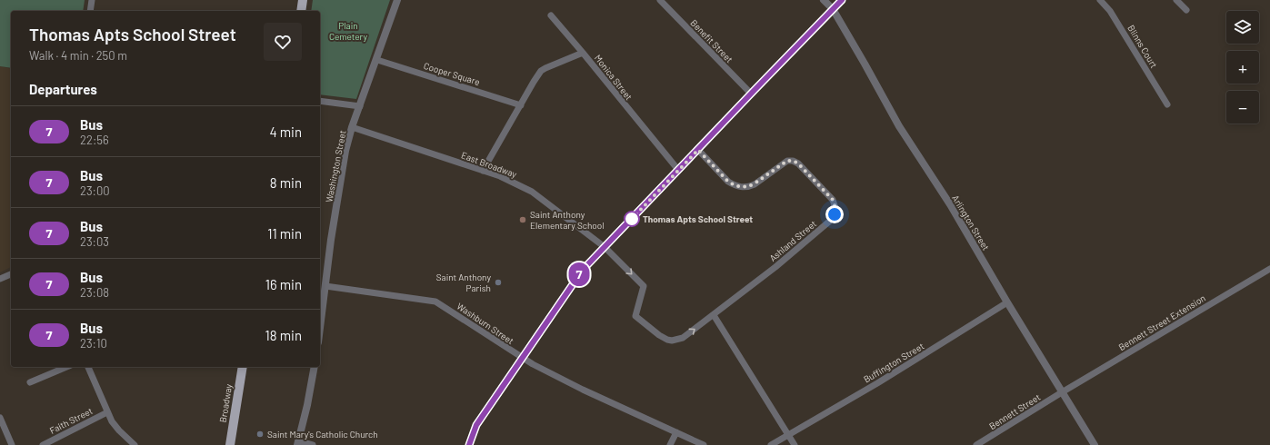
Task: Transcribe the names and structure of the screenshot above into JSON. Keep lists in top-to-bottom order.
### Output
{
  "streets": {
    "main road": ["Broadway"],
    "street": [
      "Benefit Street",
      "Blinns Court",
      "Cooper Square",
      "Monica Street",
      "East Broadway",
      "Washington Street",
      "Arlington Street",
      "Ashland Street",
      "Bennett Street Extension",
      "Washburn Street",
      "Buffington Street",
      "Bennett Street",
      "Faith Street"
    ]
  },
  "crossings": [
    ["Cooper Square", "Monica Street"],
    ["Cooper Square", "Washington Street"],
    ["Monica Street", "East Broadway"],
    ["East Broadway", "Washington Street"],
    ["East Broadway", "Ashland Street"],
    ["Washington Street", "Washburn Street"],
    ["Arlington Street", "Bennett Street Extension"],
    ["Arlington Street", "Buffington Street"],
    ["Arlington Street", "Bennett Street"],
    ["Bennett Street Extension", "Bennett Street"]
  ],
  "parks": ["Plain Cemetery"],
  "places": [
    "Thomas Apts School Street",
    "Saint Anthony Elementary School",
    "Saint Anthony Parish",
    "Saint Mary's Catholic Church"
  ],
  "lines": ["bus line 7"],
  "page": {
    "on_map": "7",
    "map_buttons": ["+", "−"],
    "heading": [
      ["Thomas Apts School Street", "Walk · 4 min · 250 m"],
      "Departures"
    ],
    "list": [
      {
        "mark": "7",
        "name": "Bus",
        "note": "22:56",
        "value": "4 min"
      },
      {
        "mark": "7",
        "name": "Bus",
        "note": "23:00",
        "value": "8 min"
      },
      {
        "mark": "7",
        "name": "Bus",
        "note": "23:03",
        "value": "11 min"
      },
      {
        "mark": "7",
        "name": "Bus",
        "note": "23:08",
        "value": "16 min"
      },
      {
        "mark": "7",
        "name": "Bus",
        "note": "23:10",
        "value": "18 min"
      }
    ]
  }
}
